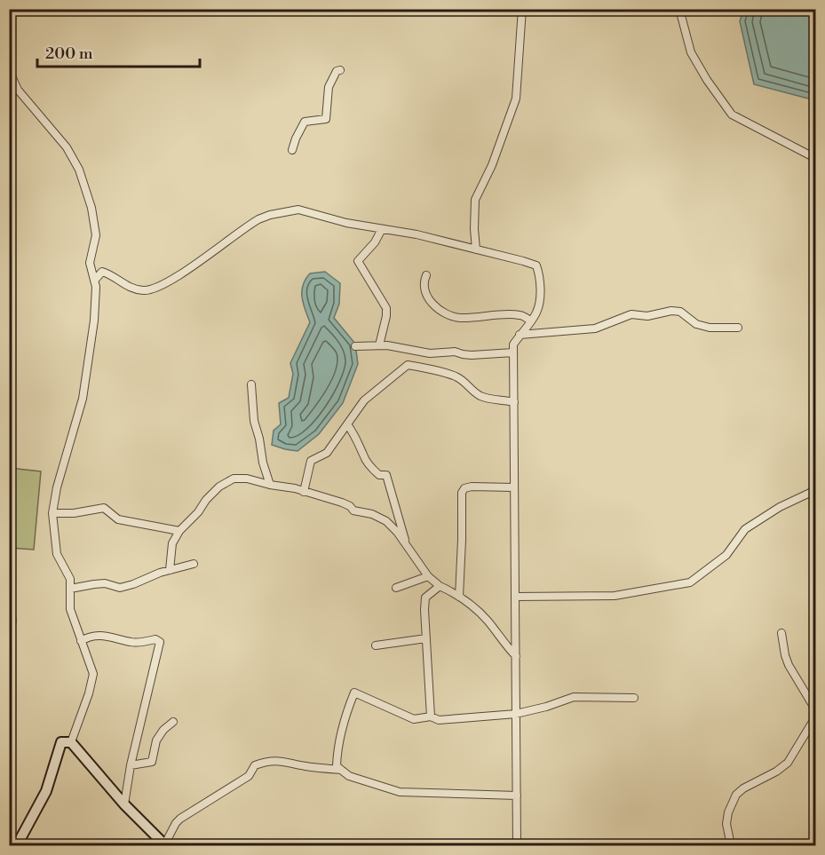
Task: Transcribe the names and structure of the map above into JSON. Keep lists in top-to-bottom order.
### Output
{
  "scale_bar": "200 m"
}
